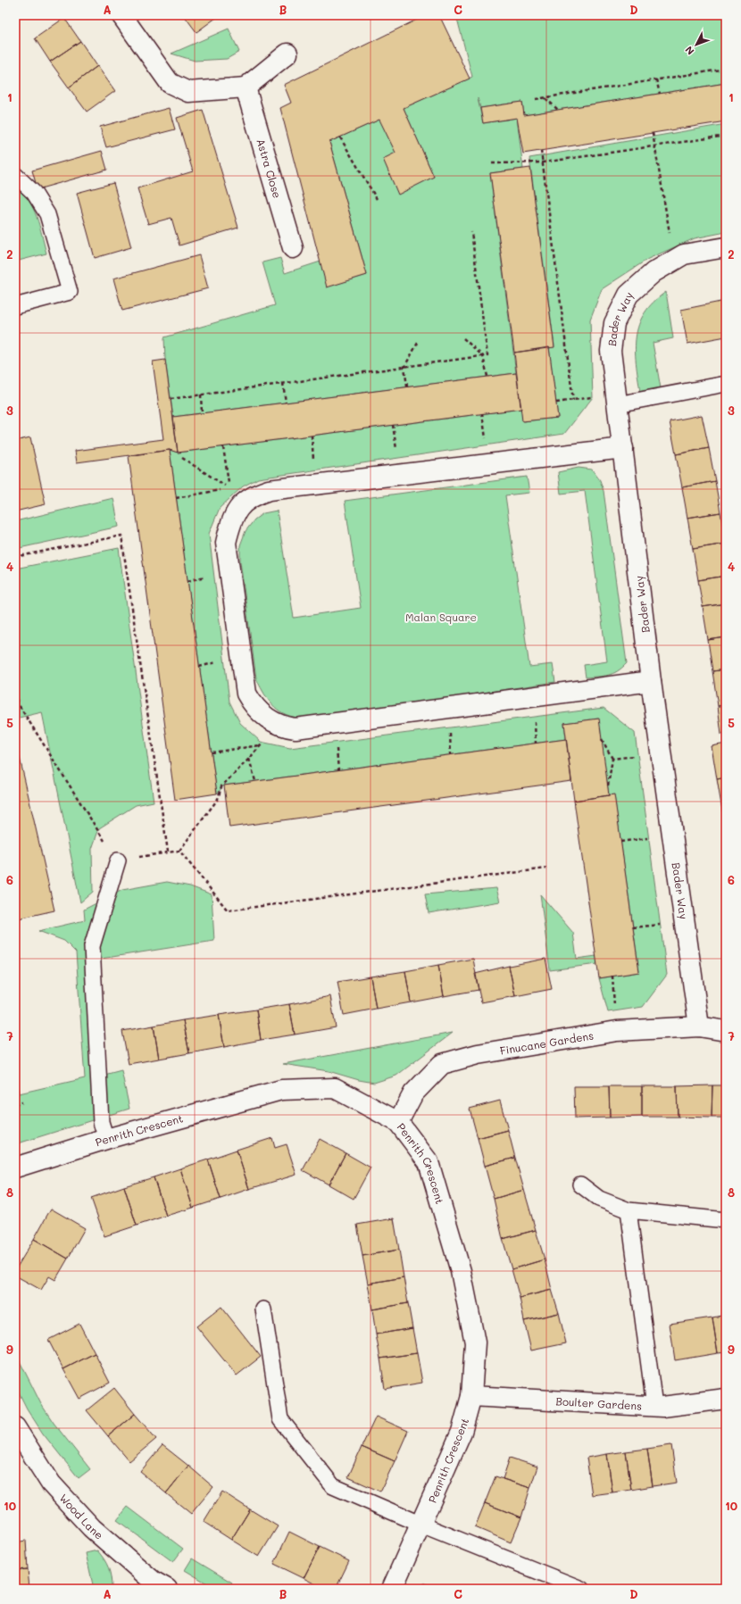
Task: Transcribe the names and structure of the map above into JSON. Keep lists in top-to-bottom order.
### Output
{
  "streets": {
    "street": [
      "Astra Close",
      "Bader Way",
      "Finucane Gardens",
      "Penrith Crescent",
      "Boulter Gardens",
      "Wood Lane"
    ]
  },
  "crossings": [
    ["Bader Way", "Finucane Gardens"],
    ["Finucane Gardens", "Penrith Crescent"],
    ["Penrith Crescent", "Boulter Gardens"]
  ],
  "parks": ["Malan Square"],
  "north": "bottom left",
  "grid": {
    "columns": [
      "A",
      "B",
      "C",
      "D"
    ],
    "rows": [
      "1",
      "2",
      "3",
      "4",
      "5",
      "6",
      "7",
      "8",
      "9",
      "10"
    ]
  }
}
